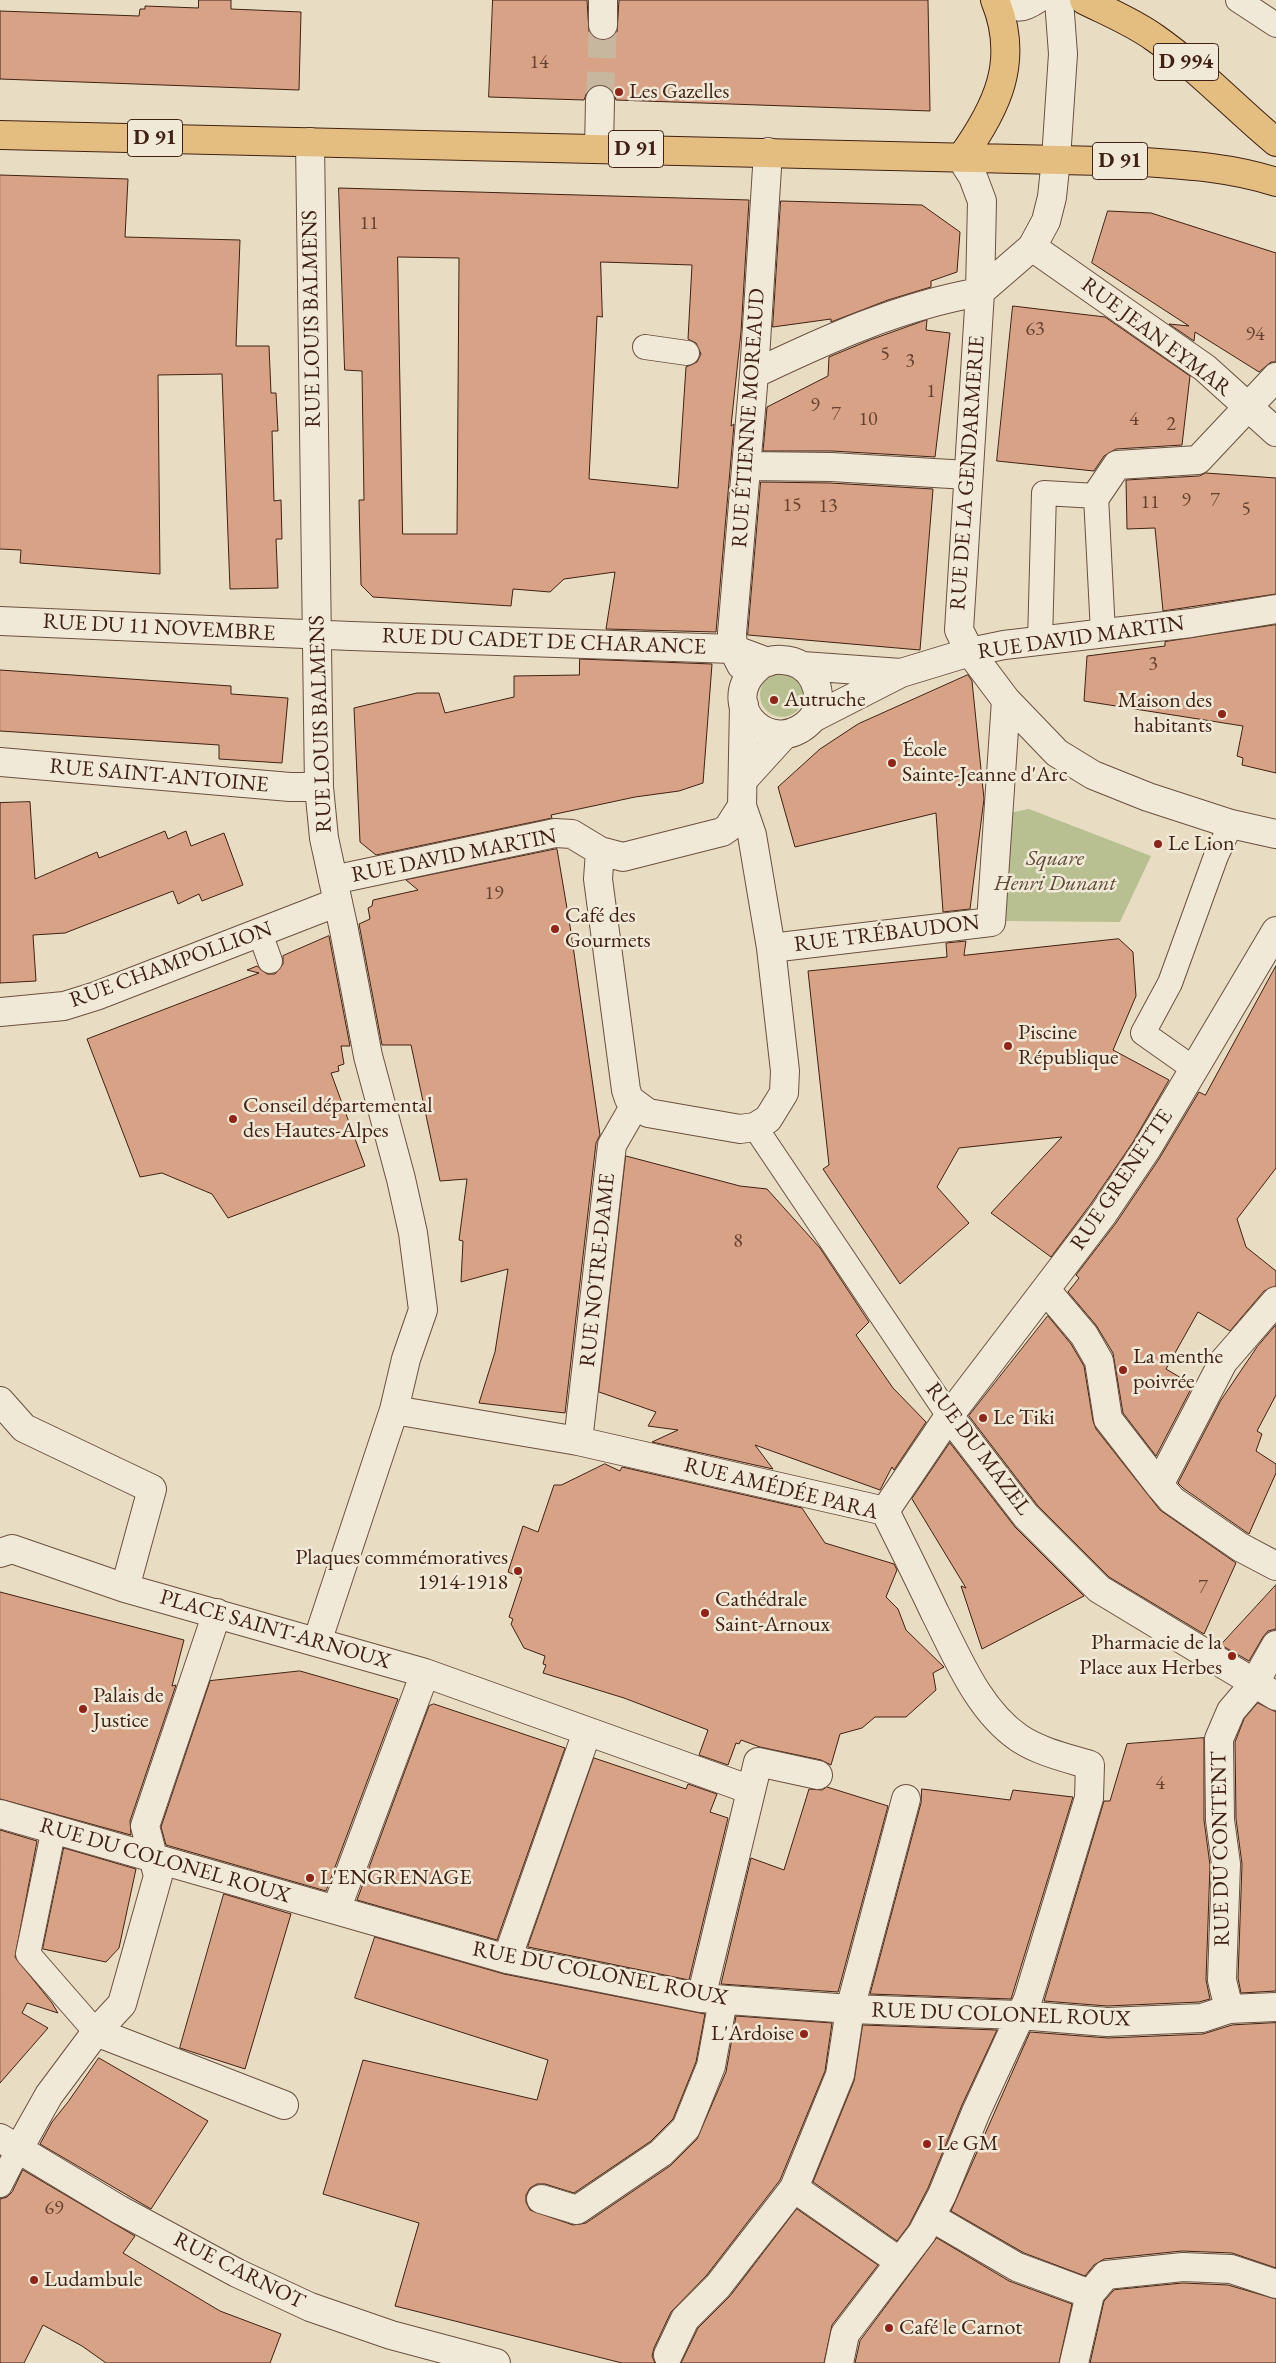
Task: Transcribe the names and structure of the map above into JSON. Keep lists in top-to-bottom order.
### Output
{
  "streets": {
    "main road": ["D 994", "D 91"],
    "street": [
      "RUE LOUIS BALMENS",
      "RUE JEAN EYMAR",
      "RUE ÉTIENNE MOREAUD",
      "RUE DE LA GENDARMERIE",
      "RUE DU 11 NOVEMBRE",
      "RUE DAVID MARTIN",
      "RUE DU CADET DE CHARANCE",
      "RUE SAINT-ANTOINE",
      "RUE TRÉBAUDON",
      "RUE CHAMPOLLION",
      "RUE GRENETTE",
      "RUE NOTRE-DAME",
      "RUE DU MAZEL",
      "RUE AMÉDÉE PARA",
      "PLACE SAINT-ARNOUX",
      "RUE DU CONTENT",
      "RUE DU COLONEL ROUX",
      "RUE CARNOT"
    ]
  },
  "crossings": [
    ["D 91", "RUE LOUIS BALMENS"],
    ["D 91", "RUE ÉTIENNE MOREAUD"],
    ["D 91", "RUE DE LA GENDARMERIE"],
    ["RUE LOUIS BALMENS", "RUE DU 11 NOVEMBRE"],
    ["RUE LOUIS BALMENS", "RUE DAVID MARTIN"],
    ["RUE LOUIS BALMENS", "RUE DU CADET DE CHARANCE"],
    ["RUE LOUIS BALMENS", "RUE SAINT-ANTOINE"],
    ["RUE LOUIS BALMENS", "RUE CHAMPOLLION"],
    ["RUE LOUIS BALMENS", "PLACE SAINT-ARNOUX"],
    ["RUE ÉTIENNE MOREAUD", "RUE DAVID MARTIN"],
    ["RUE ÉTIENNE MOREAUD", "RUE DU CADET DE CHARANCE"],
    ["RUE DE LA GENDARMERIE", "RUE DAVID MARTIN"],
    ["RUE DE LA GENDARMERIE", "RUE TRÉBAUDON"],
    ["RUE DU 11 NOVEMBRE", "RUE DU CADET DE CHARANCE"],
    ["RUE DAVID MARTIN", "RUE DU CADET DE CHARANCE"],
    ["RUE DAVID MARTIN", "RUE CHAMPOLLION"],
    ["RUE GRENETTE", "RUE DU MAZEL"],
    ["RUE GRENETTE", "RUE AMÉDÉE PARA"],
    ["RUE NOTRE-DAME", "RUE AMÉDÉE PARA"],
    ["RUE DU MAZEL", "RUE DU CONTENT"],
    ["RUE AMÉDÉE PARA", "RUE DU COLONEL ROUX"],
    ["RUE DU CONTENT", "RUE DU COLONEL ROUX"]
  ],
  "parks": ["Square Henri Dunant"],
  "places": [
    "Les Gazelles",
    "Autruche",
    "Maison des habitants",
    "École Sainte-Jeanne d'Arc",
    "Le Lion",
    "Café des Gourmets",
    "Piscine République",
    "Conseil départemental des Hautes-Alpes",
    "La menthe poivrée",
    "Le Tiki",
    "Plaques commémoratives 1914-1918",
    "Cathédrale Saint-Arnoux",
    "Pharmacie de la Place aux Herbes",
    "Palais de Justice",
    "L'ENGRENAGE",
    "L'Ardoise",
    "Le GM",
    "Ludambule",
    "Café le Carnot"
  ],
  "house_numbers": [
    "14",
    "11",
    "63",
    "94",
    "5",
    "3",
    "1",
    "9",
    "7",
    "10",
    "4",
    "2",
    "9",
    "7",
    "11",
    "15",
    "13",
    "5",
    "3",
    "19",
    "8",
    "7",
    "4",
    "69"
  ]
}
